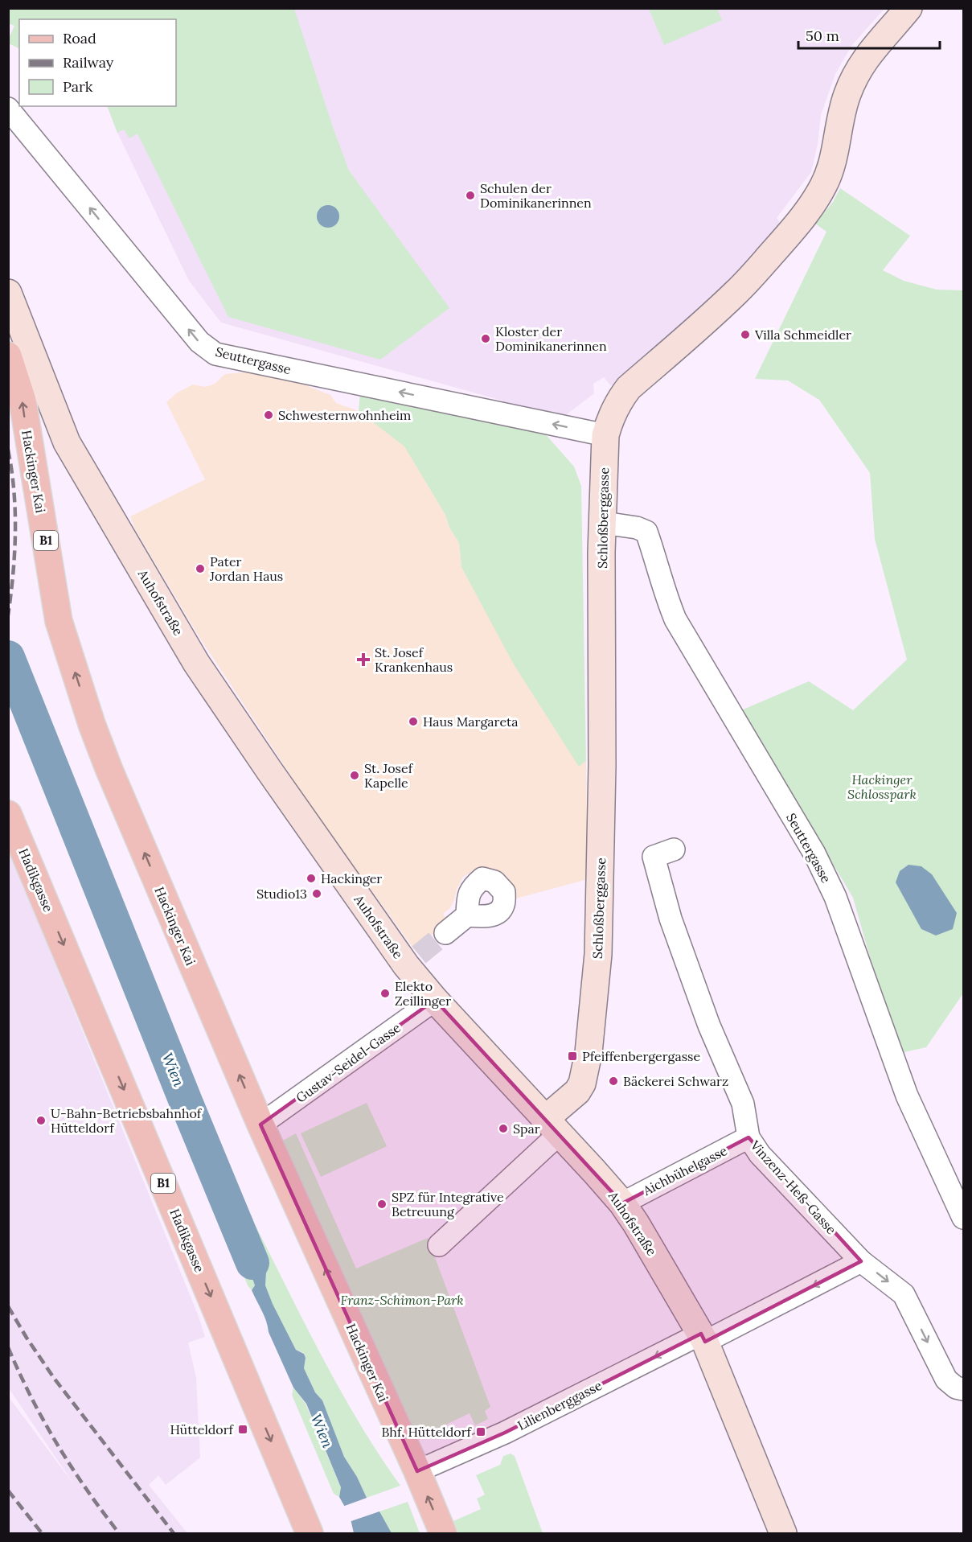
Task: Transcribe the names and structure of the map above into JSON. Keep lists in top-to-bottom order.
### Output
{
  "streets": {
    "main road": ["Hackinger Kai", "B1", "Hadikgasse"],
    "street": [
      "Seuttergasse",
      "Schloßberggasse",
      "Auhofstraße",
      "Gustav-Seidel-Gasse",
      "Aichbühelgasse",
      "Vinzenz-Heß-Gasse",
      "Lilienberggasse"
    ]
  },
  "crossings": [
    ["Seuttergasse", "Schloßberggasse"],
    ["Hackinger Kai", "B1"],
    ["Hackinger Kai", "Gustav-Seidel-Gasse"],
    ["Hackinger Kai", "Lilienberggasse"],
    ["Schloßberggasse", "Auhofstraße"],
    ["B1", "Lilienberggasse"],
    ["Auhofstraße", "Gustav-Seidel-Gasse"],
    ["Auhofstraße", "Aichbühelgasse"],
    ["Auhofstraße", "Lilienberggasse"],
    ["Aichbühelgasse", "Vinzenz-Heß-Gasse"],
    ["Vinzenz-Heß-Gasse", "Lilienberggasse"]
  ],
  "one_way": [
    "Seuttergasse",
    "Hackinger Kai",
    "Hadikgasse",
    "Lilienberggasse"
  ],
  "water": ["Wien"],
  "parks": ["Hackinger Schlosspark", "Franz-Schimon-Park"],
  "places": {
    "other": [
      "Schulen der Dominikanerinnen",
      "Villa Schmeidler",
      "Kloster der Dominikanerinnen",
      "Schwesternwohnheim",
      "Pater Jordan Haus",
      "Haus Margareta",
      "St. Josef Kapelle",
      "Hackinger",
      "Studio13",
      "Elekto Zeillinger",
      "Bäckerei Schwarz",
      "U-Bahn-Betriebsbahnhof Hütteldorf",
      "Spar",
      "SPZ für Integrative Betreuung"
    ],
    "health": ["St. Josef Krankenhaus"],
    "transit": ["Pfeiffenbergergasse", "Hütteldorf", "Bhf. Hütteldorf"]
  },
  "legend": ["Road", "Railway", "Park"],
  "scale_bar": "50 m"
}
